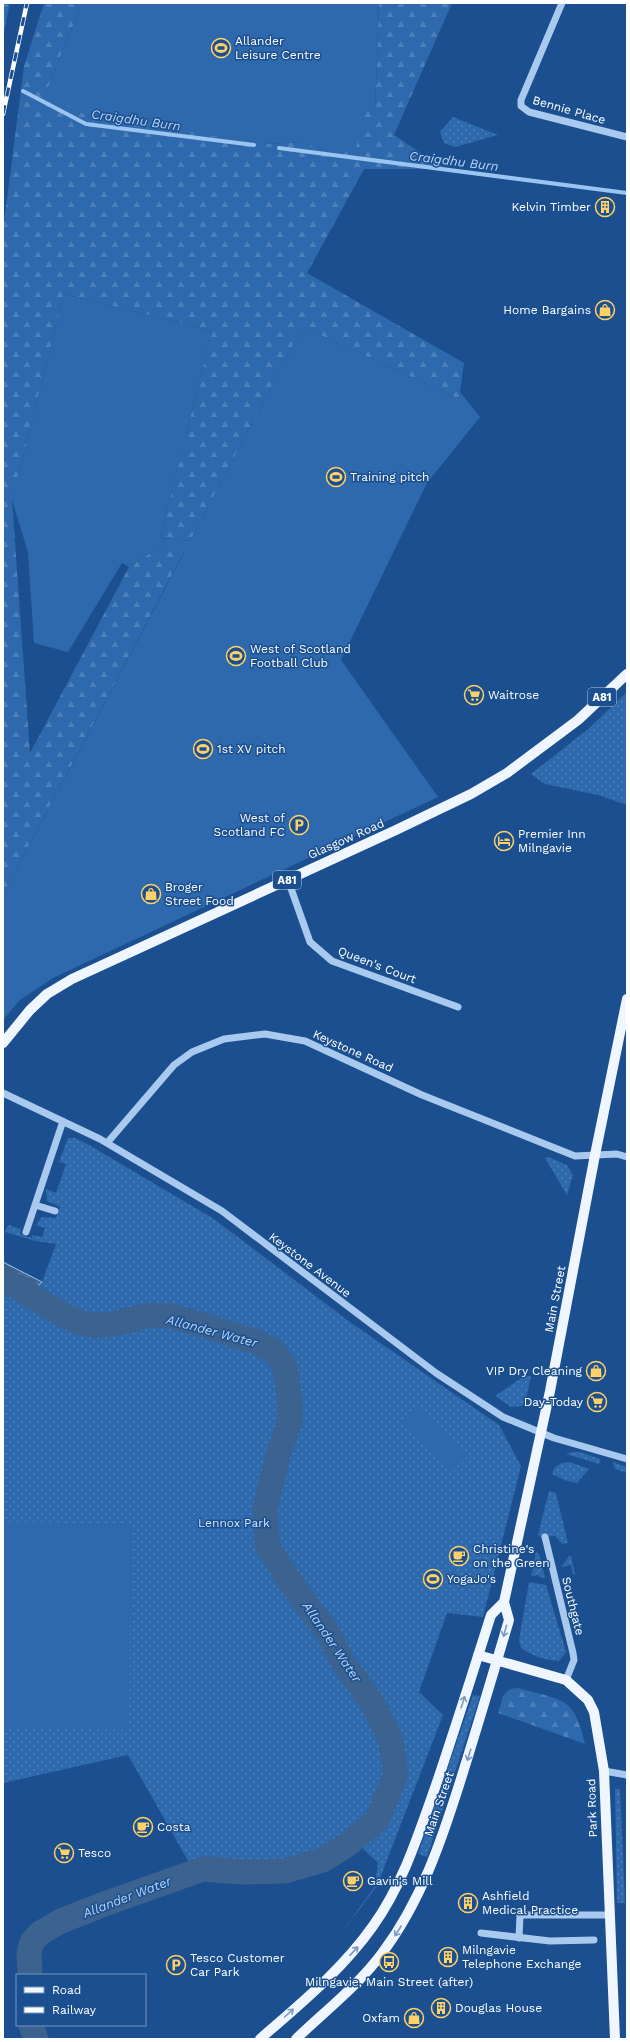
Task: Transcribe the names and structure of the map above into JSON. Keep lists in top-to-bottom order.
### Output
{
  "streets": {
    "main road": [
      "A81",
      "Glasgow Road",
      "Main Street",
      "Park Road"
    ],
    "street": [
      "Bennie Place",
      "Queen's Court",
      "Keystone Road",
      "Keystone Avenue",
      "Southgate"
    ]
  },
  "crossings": [
    ["Glasgow Road", "Queen's Court"],
    ["Keystone Road", "Keystone Avenue"],
    ["Keystone Road", "Main Street"],
    ["Keystone Avenue", "Main Street"],
    ["Main Street", "Park Road"],
    ["Southgate", "Park Road"]
  ],
  "water": ["Craigdhu Burn", "Allander Water"],
  "parks": ["Lennox Park"],
  "places": {
    "sports": [
      "Allander Leisure Centre",
      "Training pitch",
      "West of Scotland Football Club",
      "1st XV pitch",
      "YogaJo's"
    ],
    "building": [
      "Kelvin Timber",
      "Ashfield Medical Practice",
      "Milngavie Telephone Exchange",
      "Douglas House"
    ],
    "shop": [
      "Home Bargains",
      "Broger Street Food",
      "VIP Dry Cleaning",
      "Oxfam"
    ],
    "supermarket": ["Waitrose", "Day-Today", "Tesco"],
    "parking": ["West of Scotland FC", "Tesco Customer Car Park"],
    "hotel": ["Premier Inn Milngavie"],
    "cafe": ["Christine's on the Green", "Costa", "Gavin's Mill"],
    "bus stop": ["Milngavie, Main Street (after)"]
  },
  "legend": ["Road", "Railway"]
}
